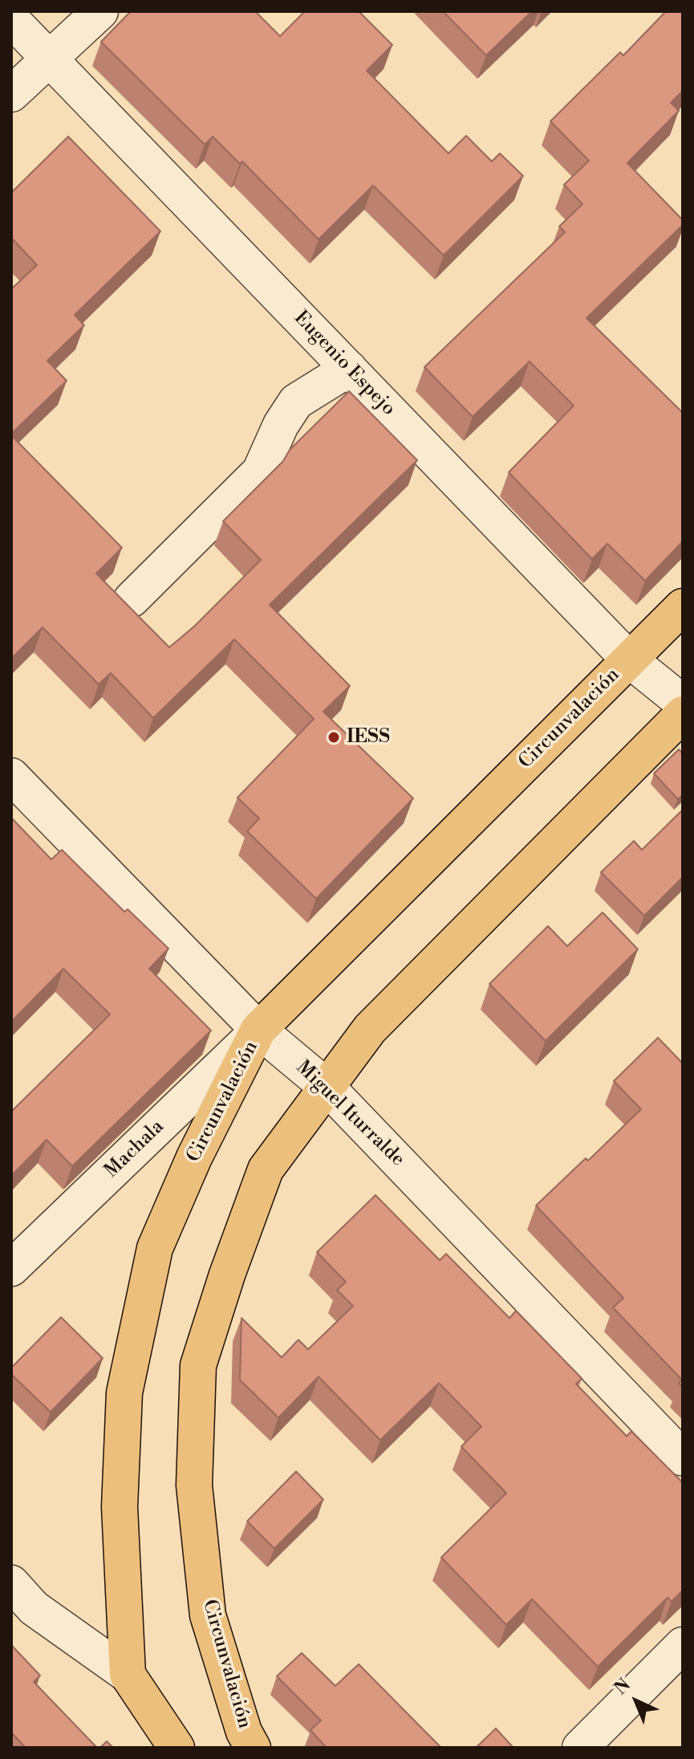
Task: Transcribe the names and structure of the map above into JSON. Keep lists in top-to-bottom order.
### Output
{
  "streets": {
    "main road": ["Circunvalación"],
    "street": ["Eugenio Espejo", "Miguel Iturralde", "Machala"]
  },
  "crossings": [
    ["Eugenio Espejo", "Circunvalación"],
    ["Circunvalación", "Miguel Iturralde"],
    ["Circunvalación", "Machala"],
    ["Miguel Iturralde", "Machala"]
  ],
  "places": ["IESS"],
  "north": "top left"
}
